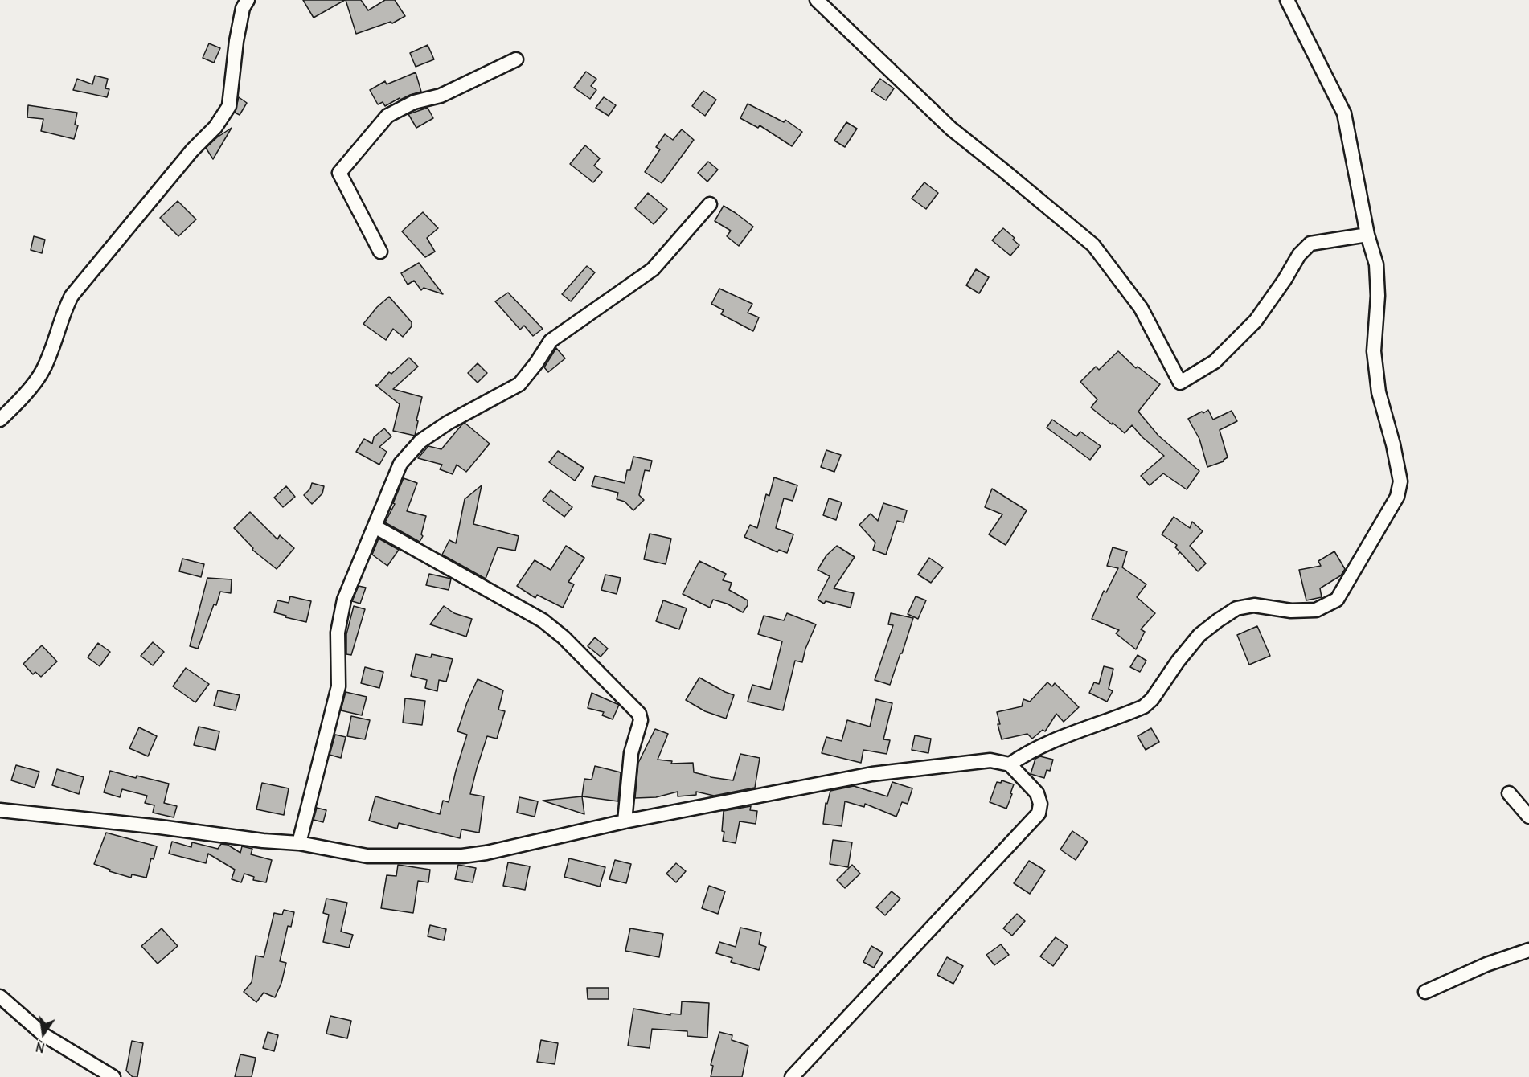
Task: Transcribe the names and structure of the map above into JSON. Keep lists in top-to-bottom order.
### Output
{
  "north": "bottom"
}
